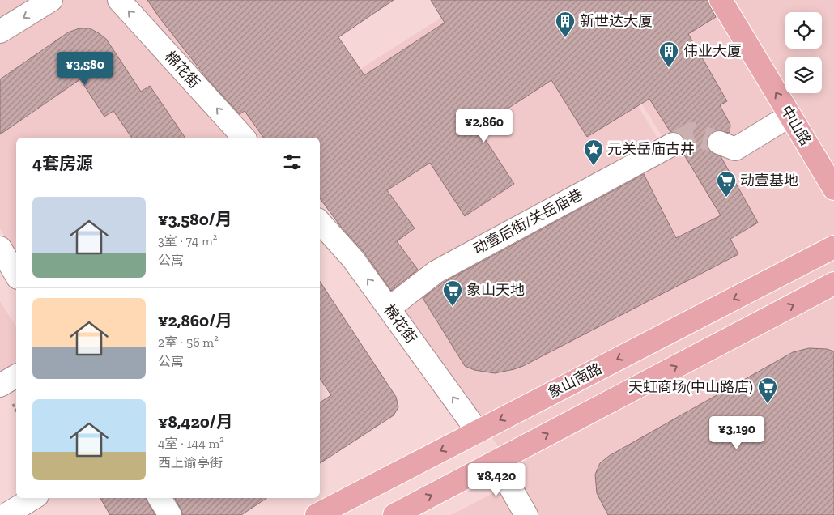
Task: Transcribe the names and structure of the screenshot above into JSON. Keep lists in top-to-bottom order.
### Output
{
  "streets": {
    "main road": ["中山路", "象山南路"],
    "street": ["棉花街", "动壹后街/关岳庙巷"]
  },
  "crossings": [
    ["棉花街", "动壹后街/关岳庙巷"],
    ["棉花街", "象山南路"]
  ],
  "one_way": ["棉花街", "中山路"],
  "places": {
    "building": ["新世达大厦", "伟业大厦"],
    "place": ["元关岳庙古井"],
    "supermarket": ["动壹基地", "象山天地", "天虹商场(中山路店)"]
  },
  "page": {
    "price": [
      "¥3,580",
      "¥2,860",
      "¥3,190",
      "¥8,420"
    ],
    "heading": "4套房源",
    "list": [
      {
        "name": "¥3,580/月",
        "note": "3室 · 74 m² · 公寓"
      },
      {
        "name": "¥2,860/月",
        "note": "2室 · 56 m² · 公寓"
      },
      {
        "name": "¥8,420/月",
        "note": "4室 · 144 m² · 西上谕亭街"
      }
    ]
  }
}
